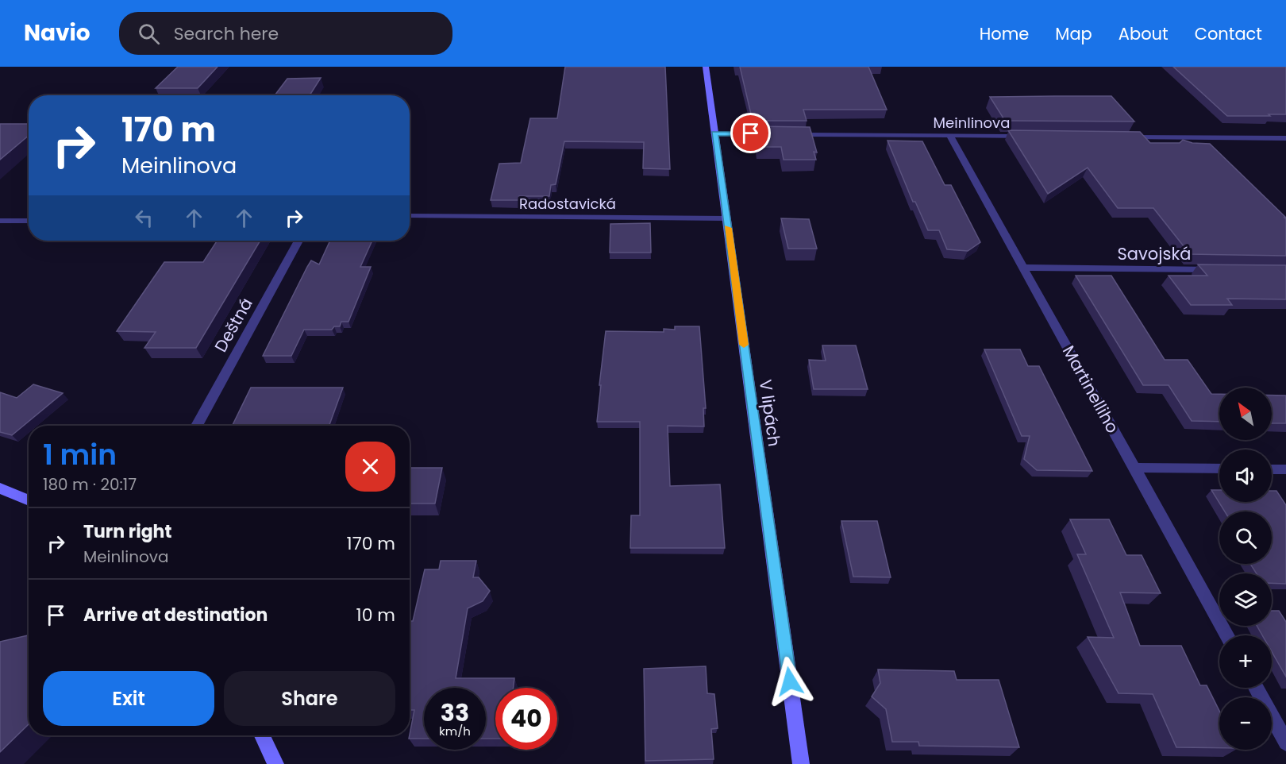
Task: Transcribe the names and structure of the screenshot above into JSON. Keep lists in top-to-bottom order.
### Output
{
  "streets": {
    "street": [
      "Meinlinova",
      "Radostavická",
      "Savojská",
      "Deštná",
      "Martinelliho",
      "V lipách"
    ]
  },
  "crossings": [
    ["Meinlinova", "Martinelliho"],
    ["Radostavická", "V lipách"],
    ["Savojská", "Martinelliho"]
  ],
  "north": "top left",
  "page": {
    "header": "Navio",
    "search": "Search here",
    "nav": [
      "Home",
      "Map",
      "About",
      "Contact"
    ],
    "turn": ["170 m", "Meinlinova"],
    "map_buttons": ["+", "−"],
    "heading": ["1 min", "180 m · 20:17"],
    "list": [
      {
        "name": "Turn right",
        "note": "Meinlinova",
        "value": "170 m"
      },
      {
        "name": "Arrive at destination",
        "value": "10 m"
      }
    ],
    "buttons": ["Exit", "Share"],
    "speed": "33 km/h",
    "limit": "40"
  }
}
